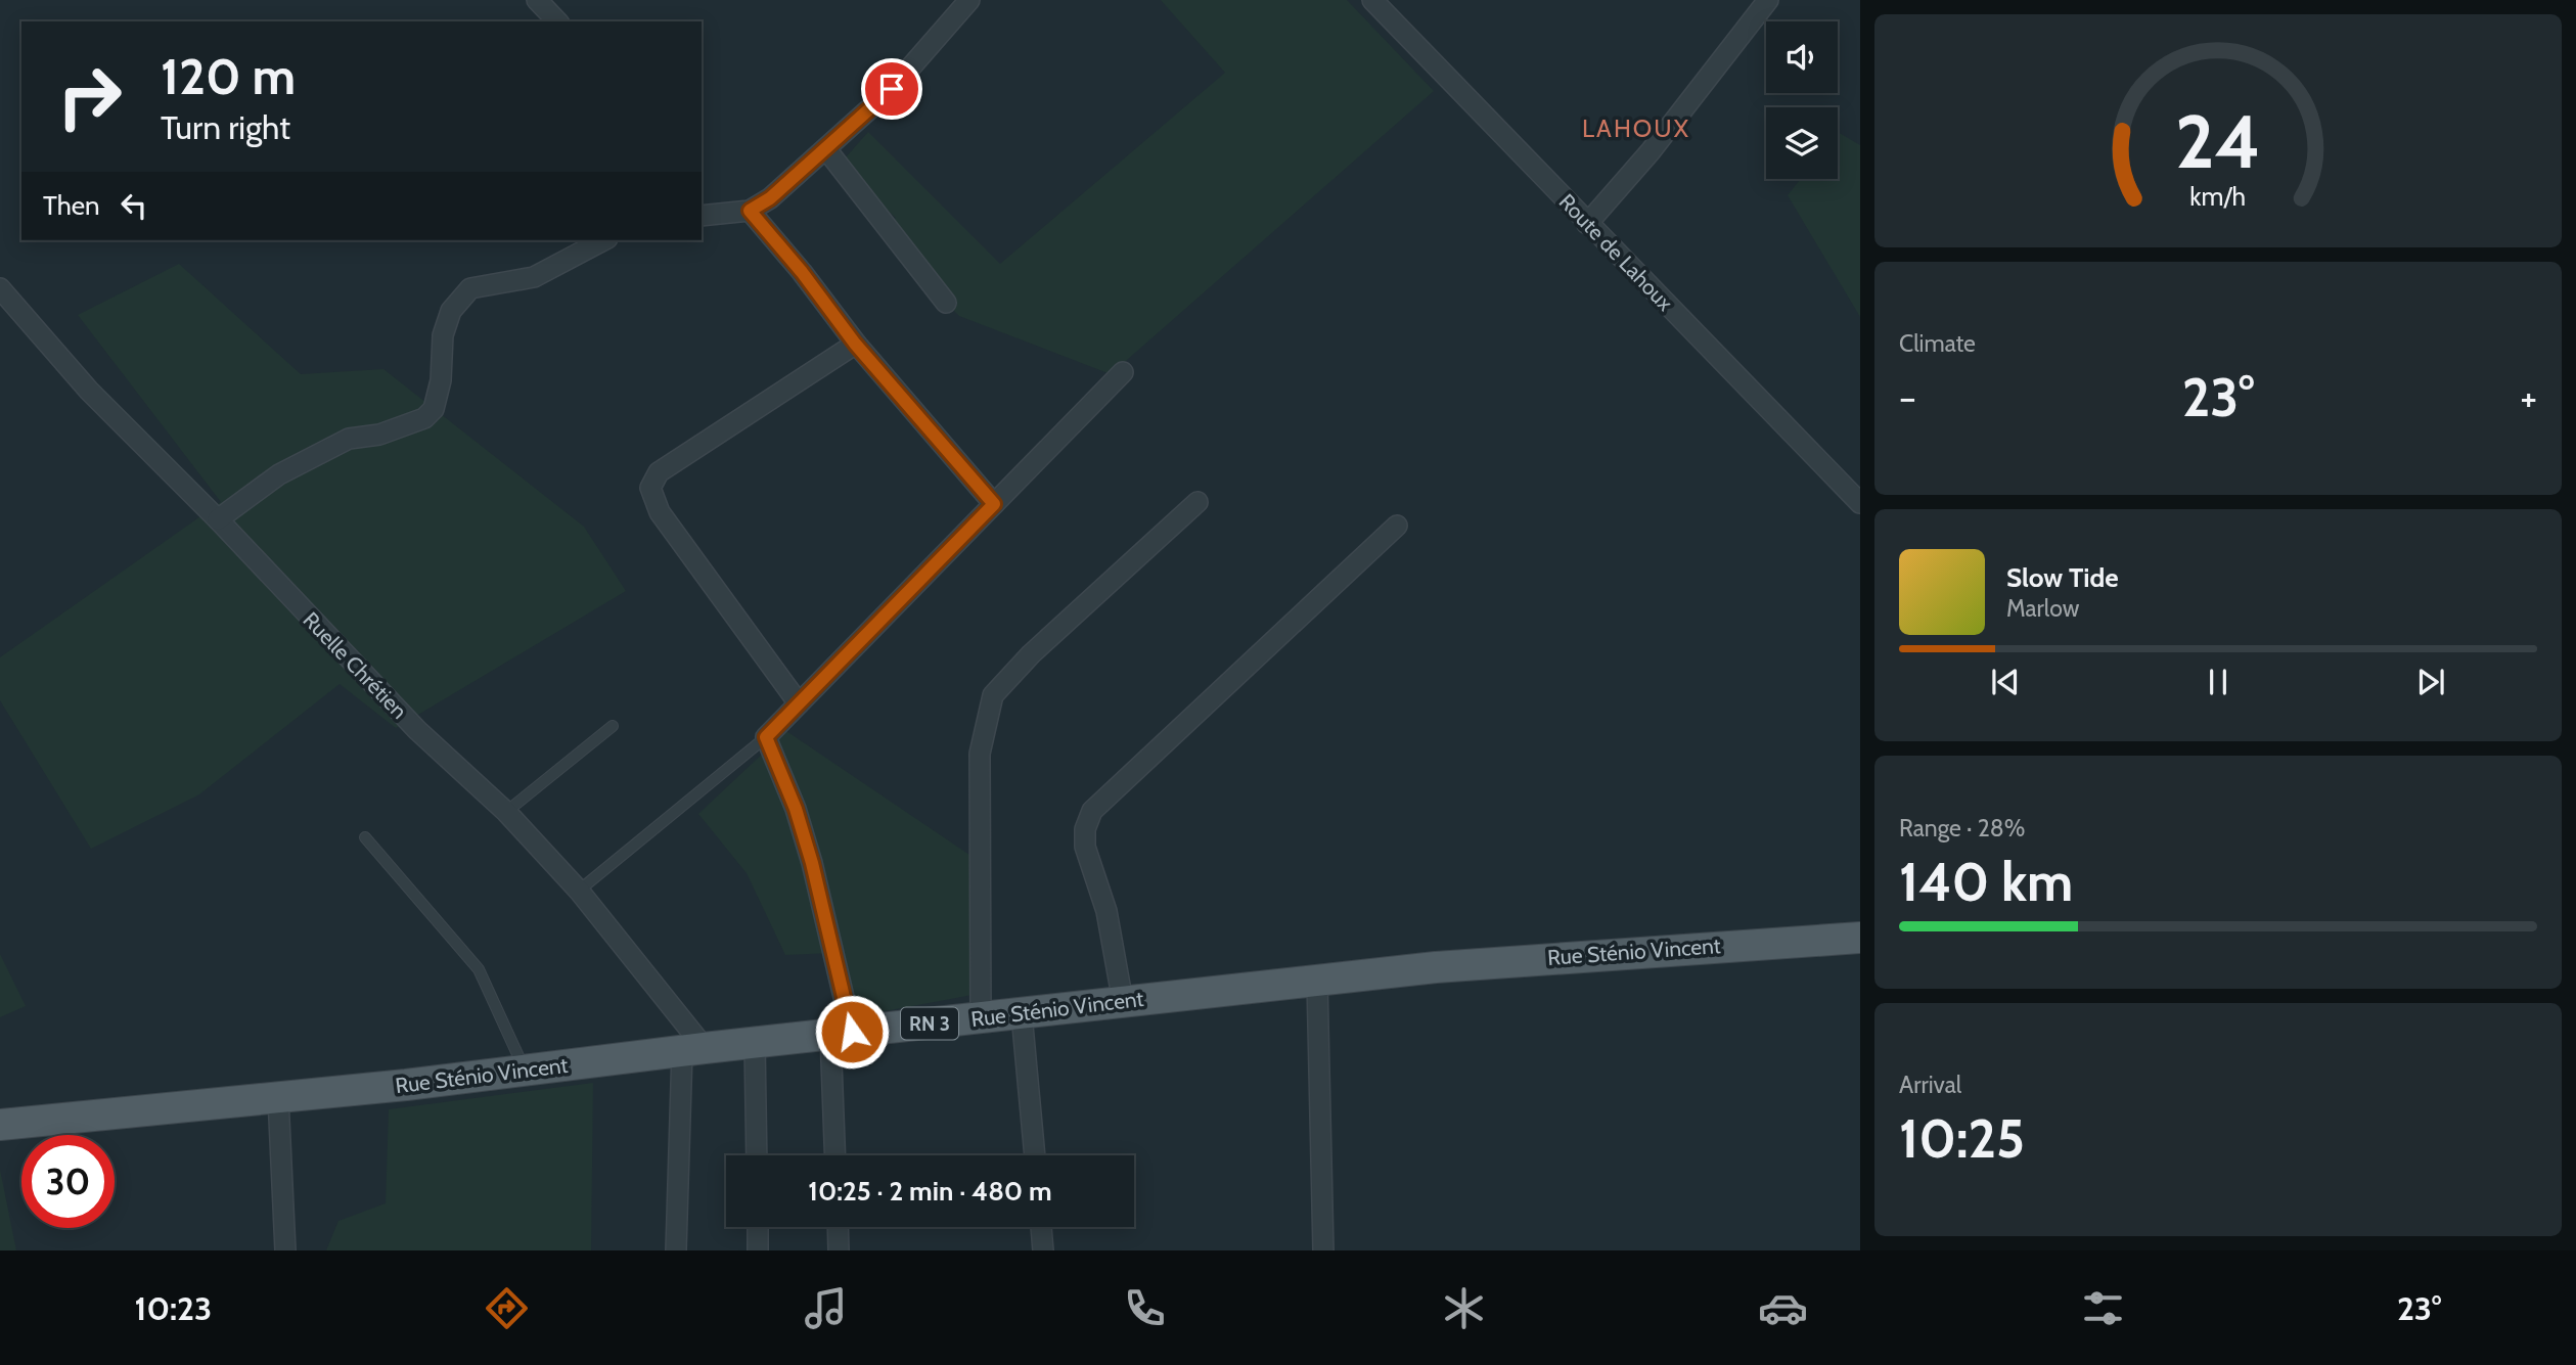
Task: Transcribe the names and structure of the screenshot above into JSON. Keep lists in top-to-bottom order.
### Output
{
  "streets": {
    "main road": ["Rue Sténio Vincent", "RN 3"],
    "street": ["Route de Lahoux", "Ruelle Chrétien"]
  },
  "crossings": [
    ["Ruelle Chrétien", "Rue Sténio Vincent"]
  ],
  "districts": ["LAHOUX"],
  "page": {
    "turn": ["120 m", "Turn right"],
    "then": "Then",
    "tile": [
      "Climate",
      ["Range · 28%", "140 km"],
      ["Arrival", "10:25"]
    ],
    "heat": ["−", "23°", "+"],
    "song": ["Slow Tide", "Marlow"],
    "limit": "30",
    "trip": "10:25 · 2 min · 480 m",
    "tabs": ["10:23", "23°"],
    "gauge": ["24", "km/h"]
  }
}
